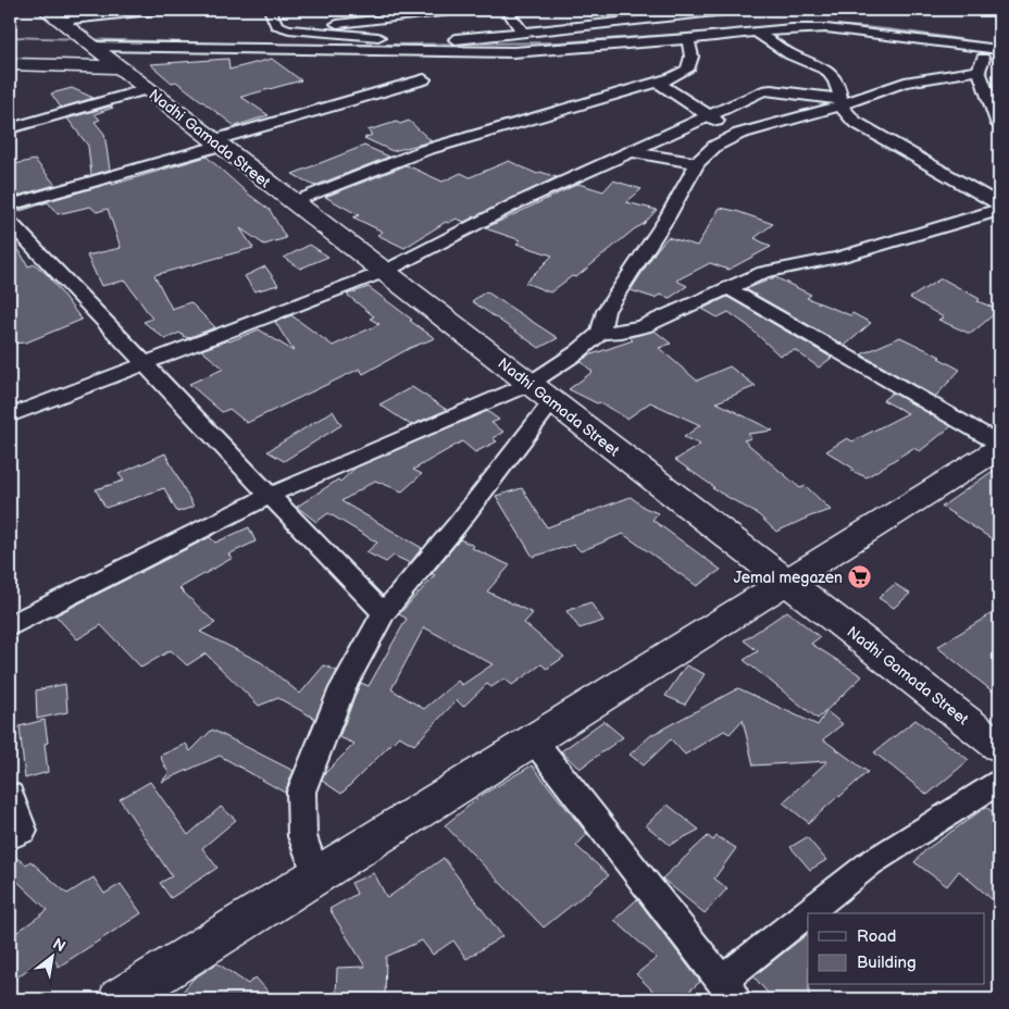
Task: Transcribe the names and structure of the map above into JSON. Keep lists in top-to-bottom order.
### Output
{
  "streets": {
    "street": ["Nadhi Gamada Street"]
  },
  "places": {
    "supermarket": ["Jemal megazen"]
  },
  "legend": ["Road", "Building"],
  "north": "top right"
}
